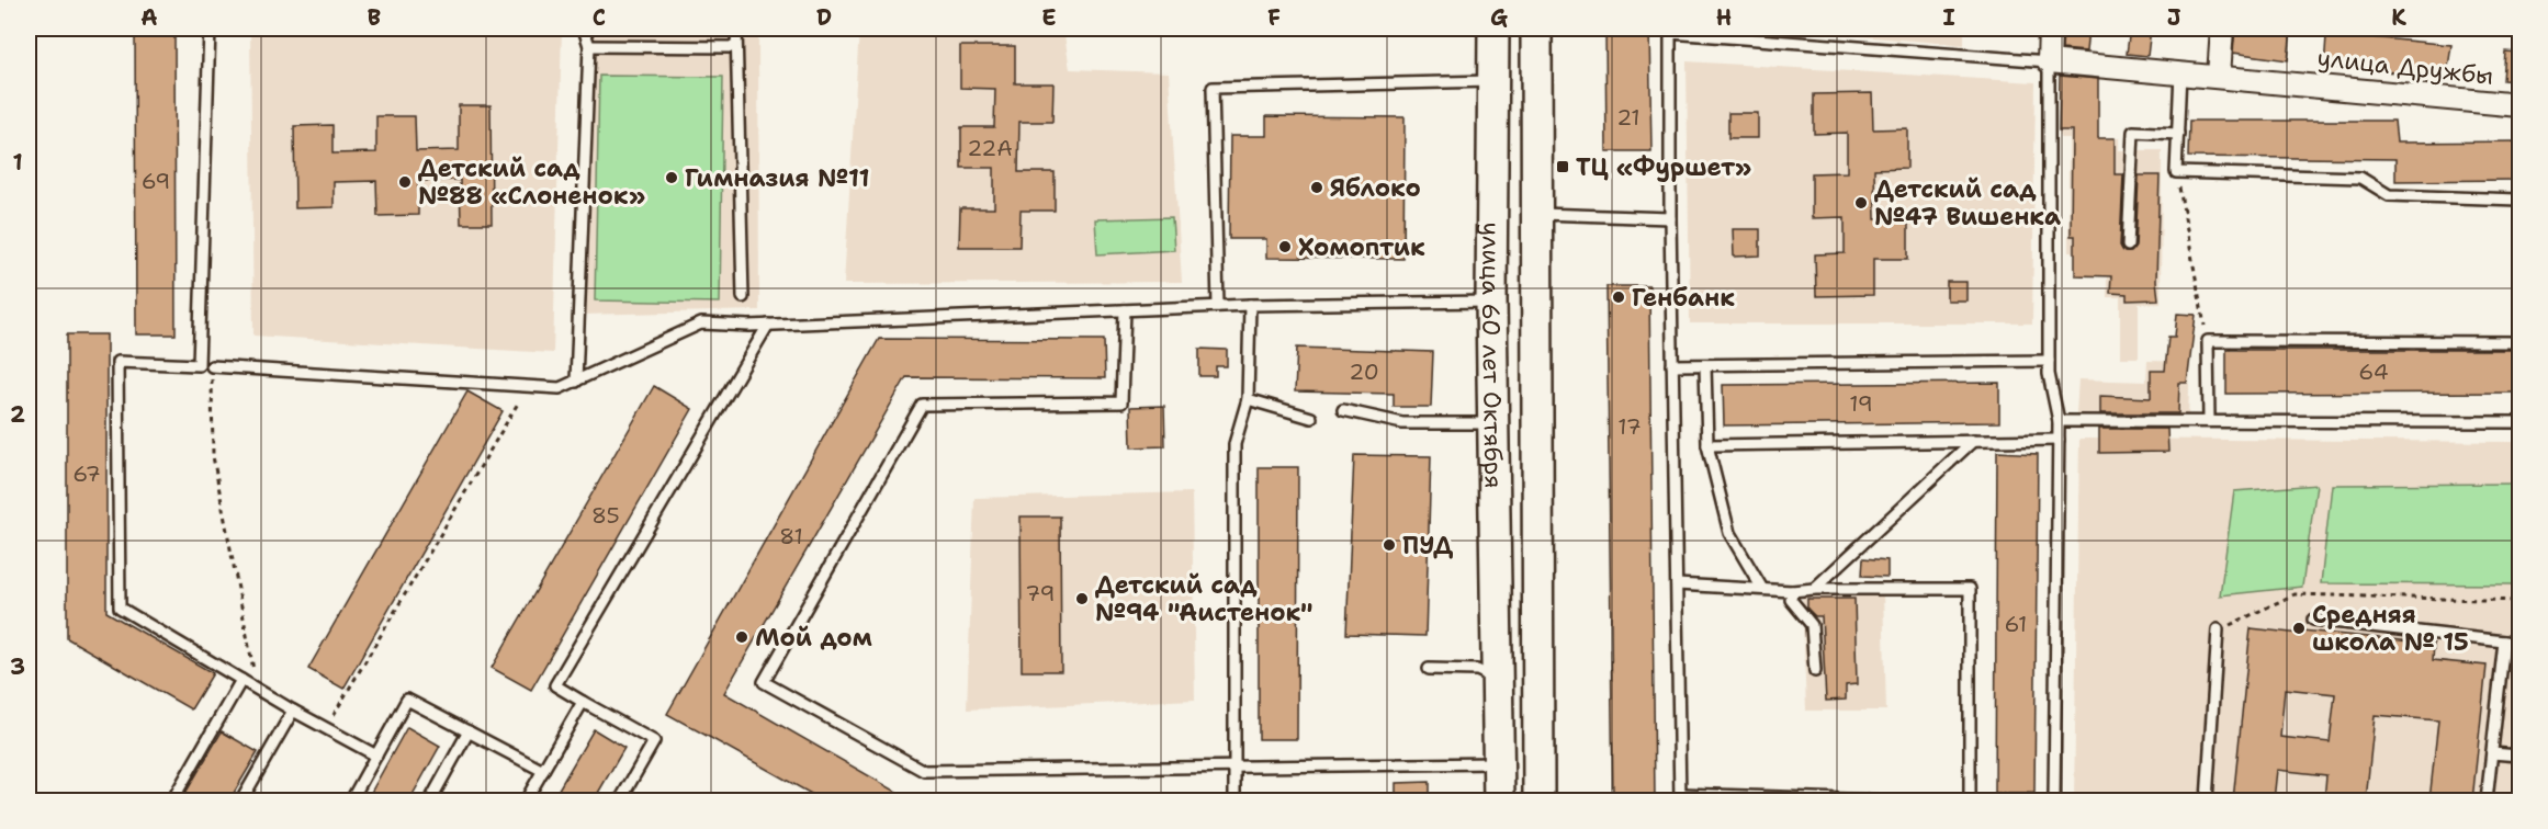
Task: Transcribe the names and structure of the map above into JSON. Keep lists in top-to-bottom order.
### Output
{
  "streets": {
    "main road": ["улица 60 лет Октября"],
    "street": ["улица Дружбы"]
  },
  "places": {
    "transit": ["ТЦ «Фуршет»"],
    "other": [
      "Гимназия №11",
      "Детский сад №88 «Слоненок»",
      "Яблоко",
      "Детский сад №47 Вишенка",
      "Хомоптик",
      "Генбанк",
      "ПУД",
      "Детский сад №94 \"Аистенок\"",
      "Средняя школа № 15",
      "Мой дом"
    ]
  },
  "house_numbers": [
    "21",
    "22А",
    "69",
    "20",
    "64",
    "19",
    "17",
    "67",
    "85",
    "81",
    "79",
    "61"
  ],
  "grid": {
    "columns": [
      "A",
      "B",
      "C",
      "D",
      "E",
      "F",
      "G",
      "H",
      "I",
      "J",
      "K"
    ],
    "rows": ["1", "2", "3"]
  }
}
